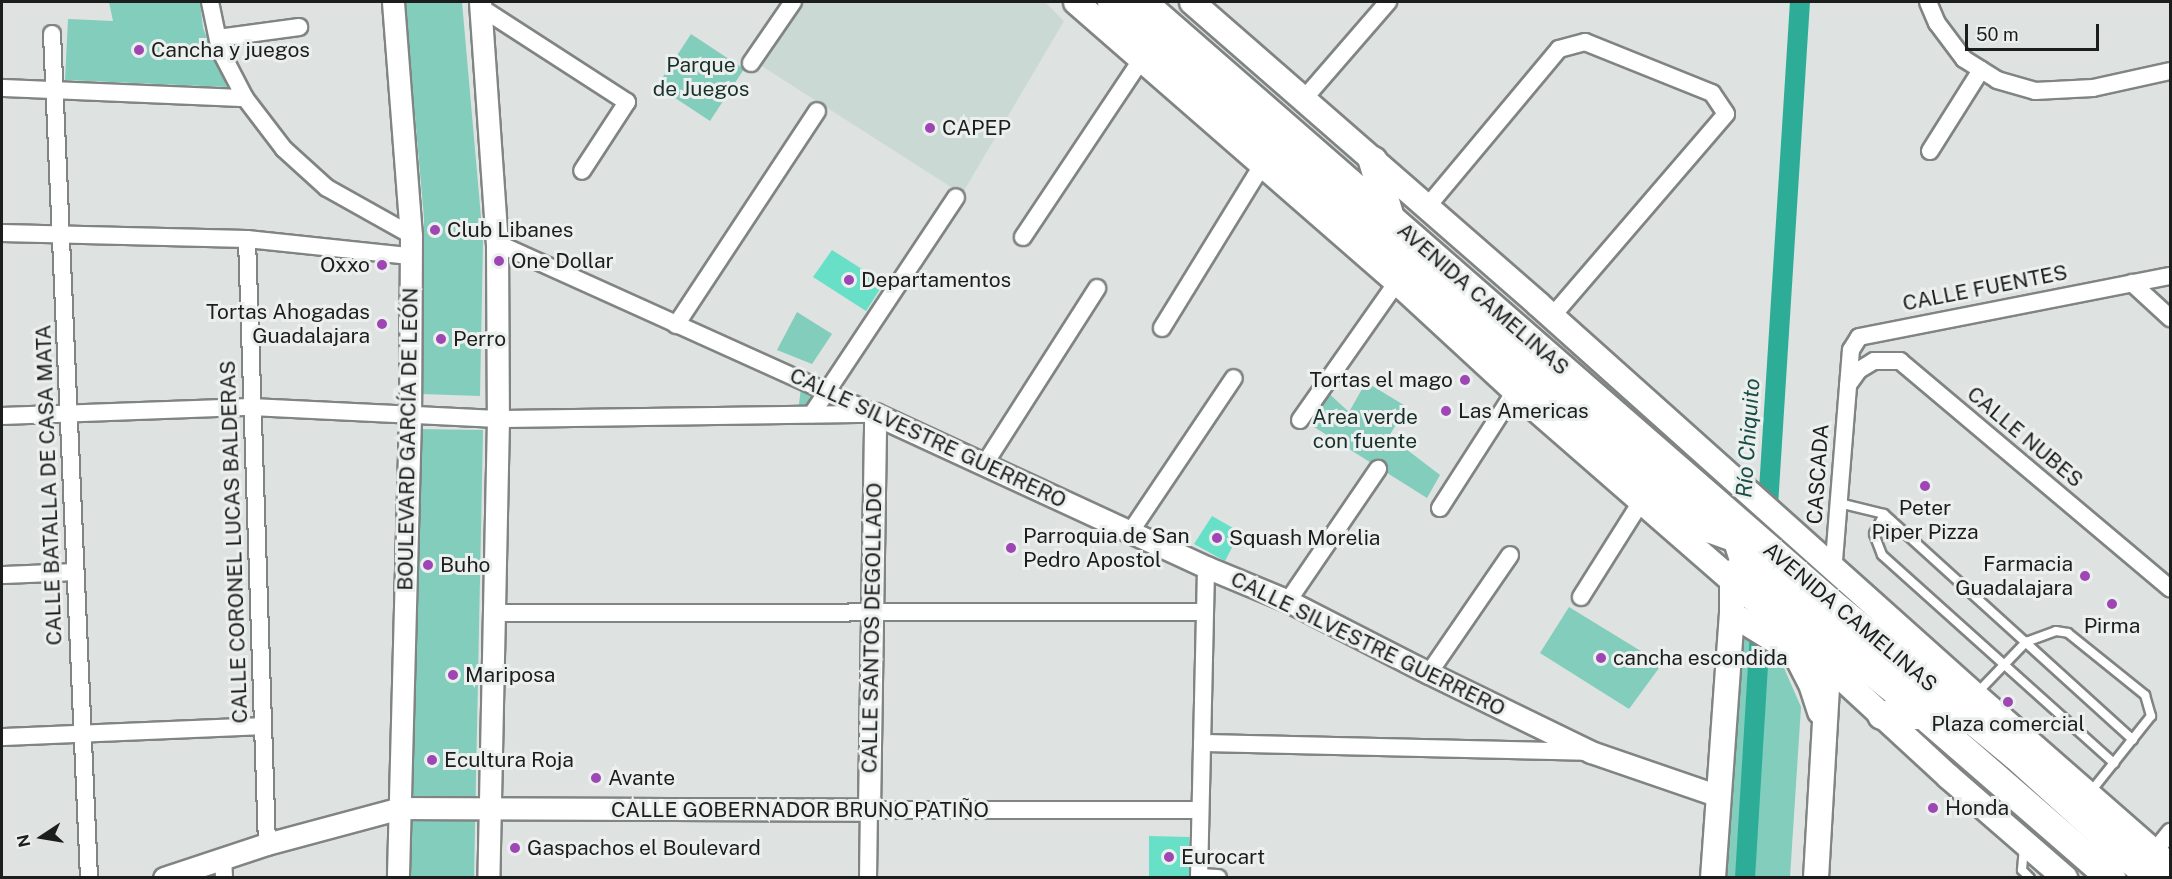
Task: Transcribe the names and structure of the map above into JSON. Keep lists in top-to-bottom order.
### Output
{
  "streets": {
    "highway": ["AVENIDA CAMELINAS"],
    "street": [
      "CALLE FUENTES",
      "CALLE NUBES",
      "CALLE SILVESTRE GUERRERO",
      "BOULEVARD GARCÍA DE LEÓN",
      "CASCADA",
      "CALLE BATALLA DE CASA MATA",
      "CALLE CORONEL LUCAS BALDERAS",
      "CALLE SANTOS DEGOLLADO",
      "CALLE GOBERNADOR BRUNO PATIÑO"
    ]
  },
  "crossings": [
    ["CALLE FUENTES", "CALLE NUBES"],
    ["CALLE FUENTES", "CASCADA"],
    ["AVENIDA CAMELINAS", "CASCADA"],
    ["CALLE NUBES", "CASCADA"],
    ["CALLE SILVESTRE GUERRERO", "CALLE SANTOS DEGOLLADO"],
    ["BOULEVARD GARCÍA DE LEÓN", "CALLE GOBERNADOR BRUNO PATIÑO"],
    ["CALLE CORONEL LUCAS BALDERAS", "CALLE GOBERNADOR BRUNO PATIÑO"],
    ["CALLE SANTOS DEGOLLADO", "CALLE GOBERNADOR BRUNO PATIÑO"]
  ],
  "water": ["Río Chiquito"],
  "parks": ["Parque de Juegos", "Area verde con fuente"],
  "places": [
    "Cancha y juegos",
    "CAPEP",
    "Club Libanes",
    "One Dollar",
    "Oxxo",
    "Departamentos",
    "Tortas Ahogadas Guadalajara",
    "Perro",
    "Tortas el mago",
    "Las Americas",
    "Peter Piper Pizza",
    "Squash Morelia",
    "Parroquia de San Pedro Apostol",
    "Buho",
    "Farmacia Guadalajara",
    "Pirma",
    "cancha escondida",
    "Mariposa",
    "Plaza comercial",
    "Ecultura Roja",
    "Avante",
    "Honda",
    "Gaspachos el Boulevard",
    "Eurocart"
  ],
  "scale_bar": "50 m",
  "north": "left"
}
